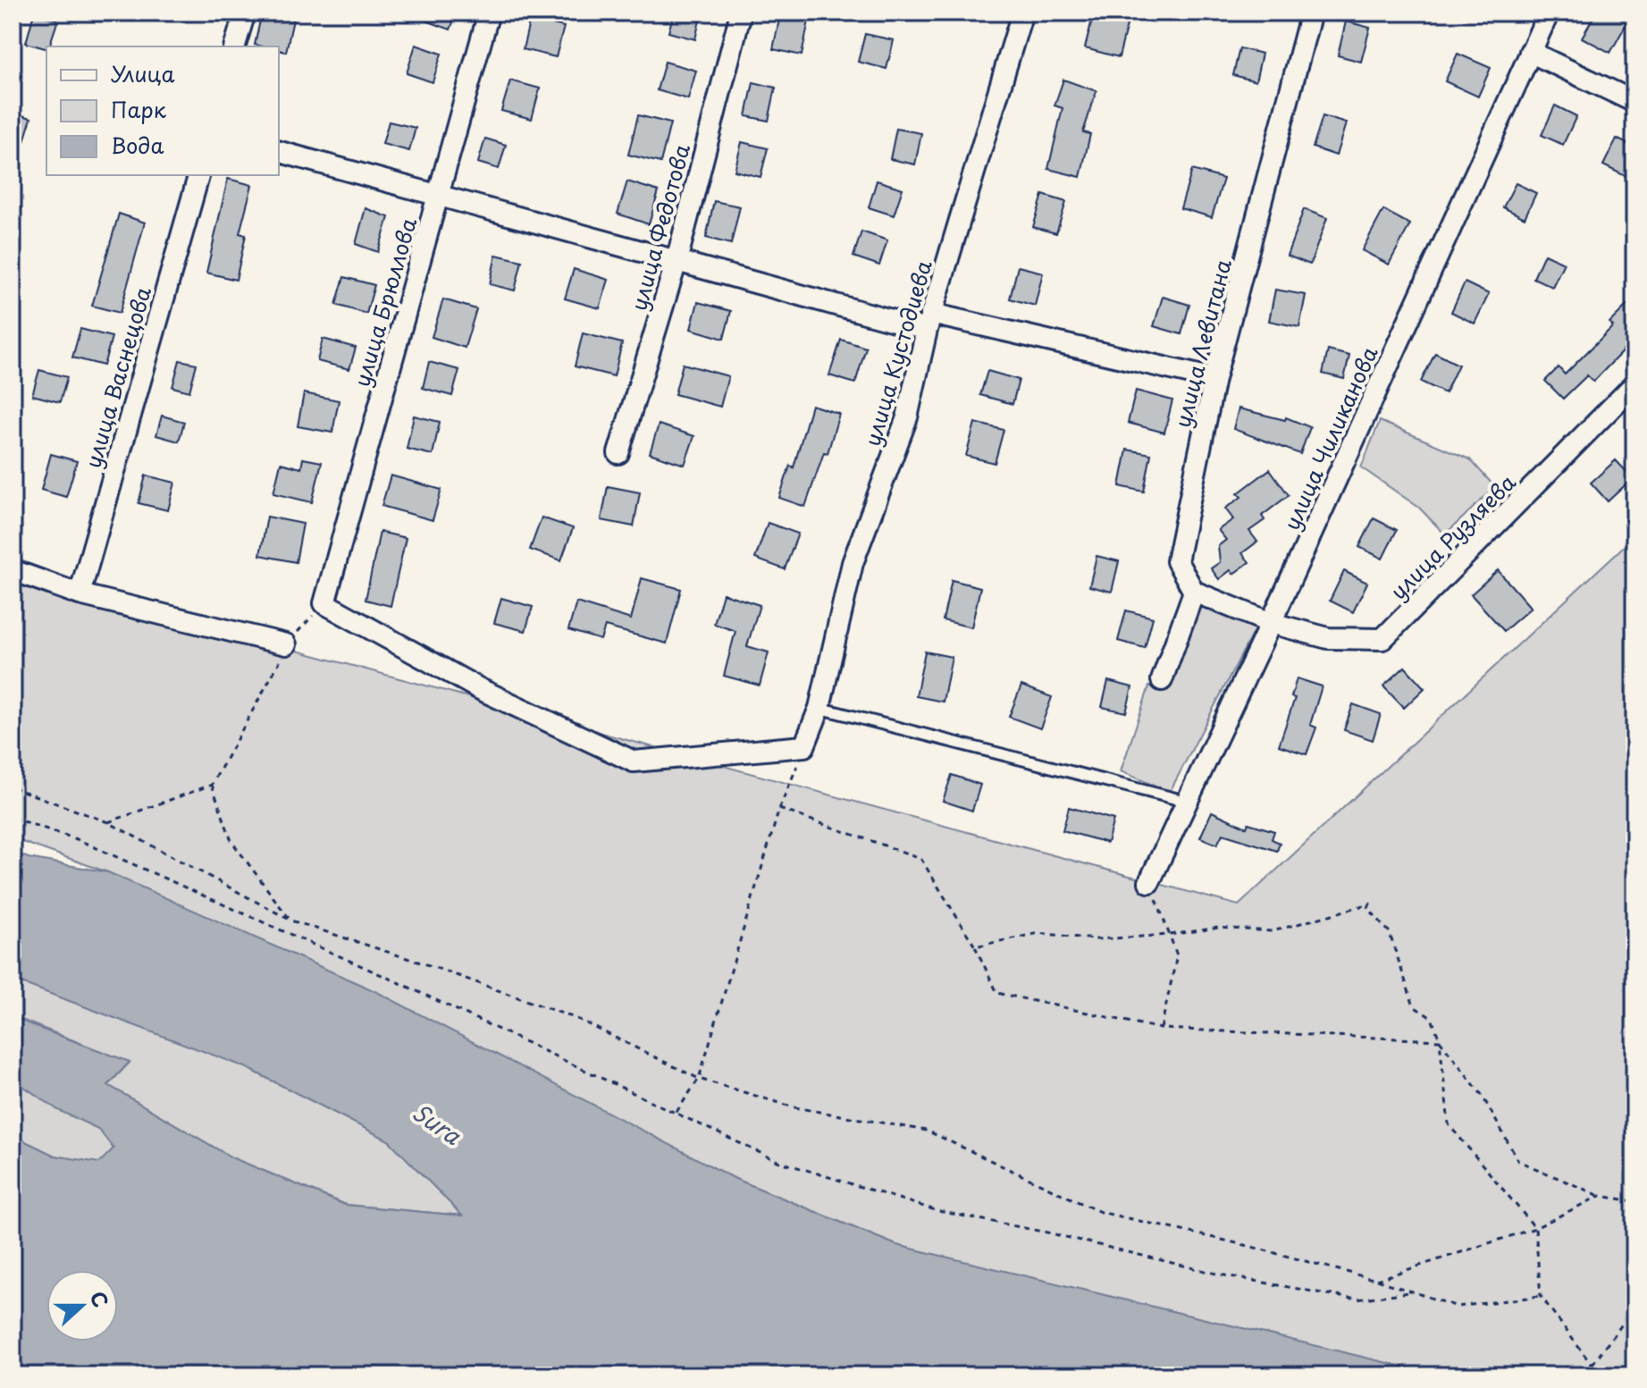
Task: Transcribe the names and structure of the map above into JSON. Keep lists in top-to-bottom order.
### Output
{
  "streets": {
    "street": [
      "улица Федотова",
      "улица Брюллова",
      "улица Левитана",
      "улица Кустодиева",
      "улица Васнецова",
      "улица Чиликанова",
      "улица Рузляева"
    ]
  },
  "crossings": [
    ["улица Левитана", "улица Рузляева"],
    ["улица Чиликанова", "улица Рузляева"]
  ],
  "water": ["Sura"],
  "legend": ["Улица", "Парк", "Вода"],
  "north": "right"
}
